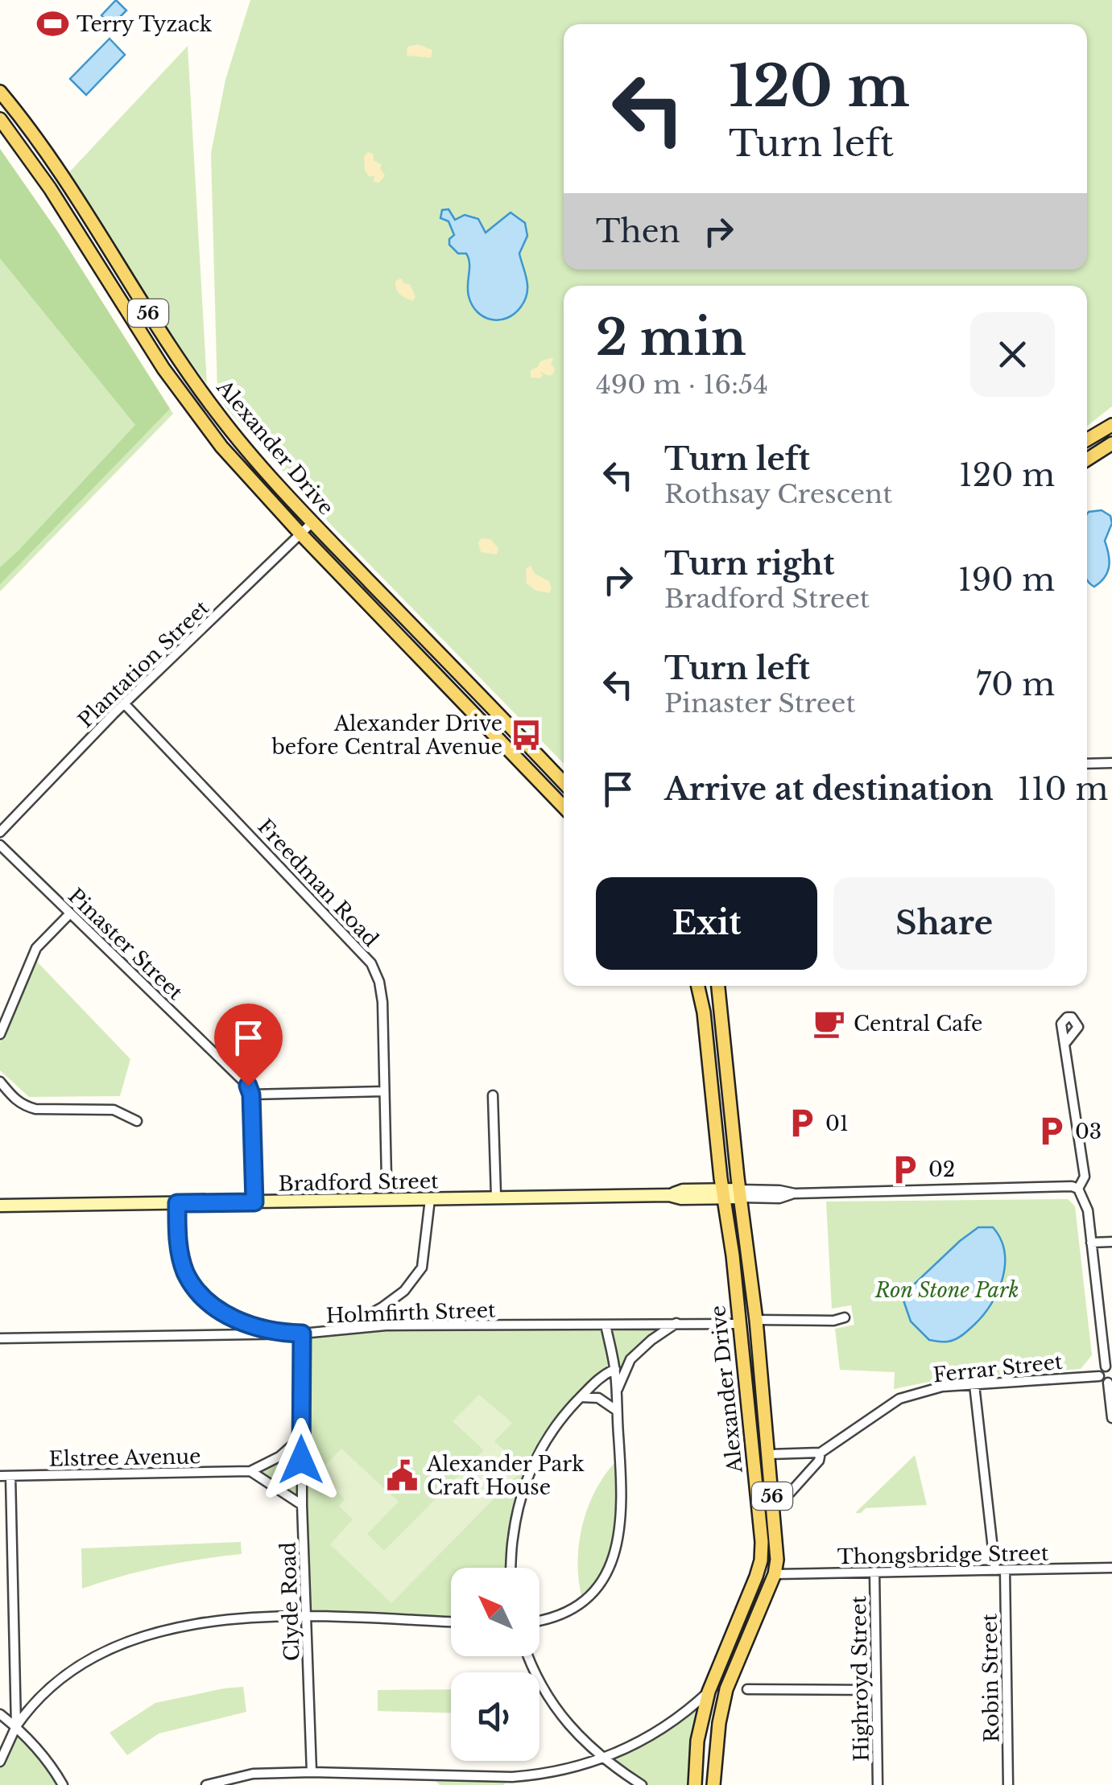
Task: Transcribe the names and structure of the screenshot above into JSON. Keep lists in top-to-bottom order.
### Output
{
  "streets": {
    "main road": ["56", "Alexander Drive"],
    "street": [
      "Plantation Street",
      "Freedman Road",
      "Pinaster Street",
      "Bradford Street",
      "Holmfirth Street",
      "Ferrar Street",
      "Elstree Avenue",
      "Thongsbridge Street",
      "Clyde Road",
      "Robin Street",
      "Highroyd Street"
    ]
  },
  "crossings": [
    ["Alexander Drive", "Plantation Street"],
    ["Alexander Drive", "Bradford Street"],
    ["Alexander Drive", "Holmfirth Street"],
    ["Alexander Drive", "Thongsbridge Street"],
    ["Plantation Street", "Freedman Road"],
    ["Holmfirth Street", "Clyde Road"],
    ["Ferrar Street", "Robin Street"],
    ["Elstree Avenue", "Clyde Road"],
    ["Thongsbridge Street", "Robin Street"],
    ["Thongsbridge Street", "Highroyd Street"]
  ],
  "parks": ["Ron Stone Park"],
  "places": {
    "sports": ["Terry Tyzack"],
    "bus stop": ["Alexander Drive before Central Avenue"],
    "cafe": ["Central Cafe"],
    "parking": ["01", "03", "02"],
    "public building": ["Alexander Park Craft House"]
  },
  "north": "top left",
  "page": {
    "turn": ["120 m", "Turn left"],
    "then": "Then",
    "heading": ["2 min", "490 m · 16:54"],
    "list": [
      {
        "name": "Turn left",
        "note": "Rothsay Crescent",
        "value": "120 m"
      },
      {
        "name": "Turn right",
        "note": "Bradford Street",
        "value": "190 m"
      },
      {
        "name": "Turn left",
        "note": "Pinaster Street",
        "value": "70 m"
      },
      {
        "name": "Arrive at destination",
        "value": "110 m"
      }
    ],
    "buttons": ["Exit", "Share"]
  }
}
